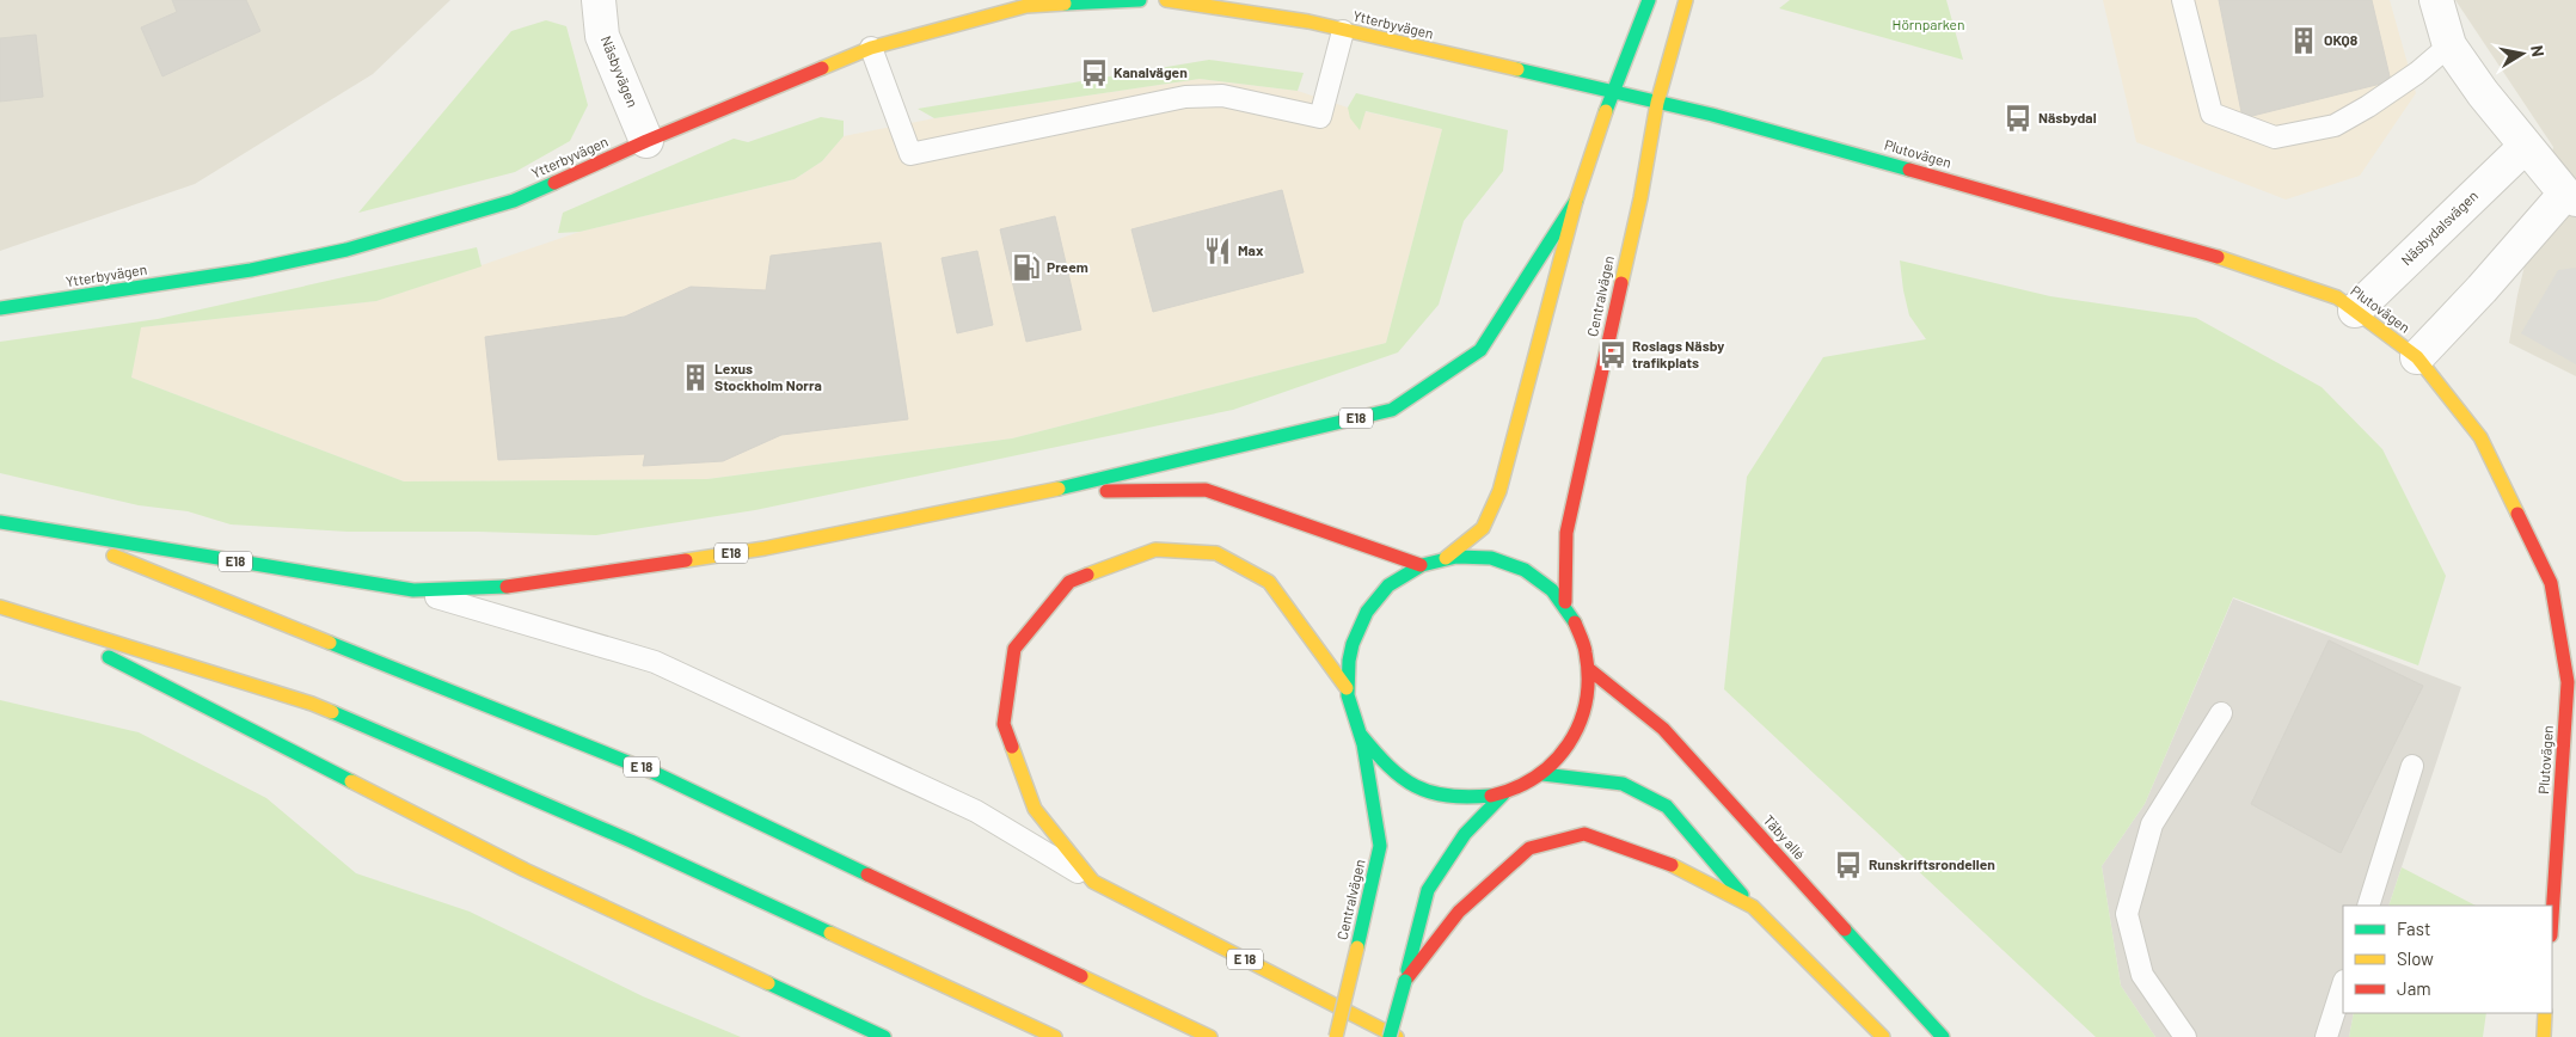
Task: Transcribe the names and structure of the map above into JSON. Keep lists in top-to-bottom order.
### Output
{
  "streets": {
    "main road": [
      "Ytterbyvägen",
      "Plutovägen",
      "Centralvägen",
      "E18",
      "E 18",
      "Täby allé"
    ],
    "street": ["Näsbyvägen", "Näsbydalsvägen"]
  },
  "crossings": [
    ["Ytterbyvägen", "Näsbyvägen"],
    ["Ytterbyvägen", "Plutovägen"],
    ["Ytterbyvägen", "Centralvägen"],
    ["Plutovägen", "Näsbydalsvägen"],
    ["Plutovägen", "Centralvägen"],
    ["Centralvägen", "E18"],
    ["Centralvägen", "E 18"],
    ["Centralvägen", "Täby allé"],
    ["E18", "E 18"]
  ],
  "parks": ["Hörnparken"],
  "places": {
    "building": ["OKQ8", "Lexus Stockholm Norra"],
    "bus stop": [
      "Kanalvägen",
      "Näsbydal",
      "Roslags Näsby trafikplats",
      "Runskriftsrondellen"
    ],
    "restaurant": ["Max"],
    "fuel station": ["Preem"]
  },
  "legend": ["Fast", "Slow", "Jam"],
  "north": "right"
}
